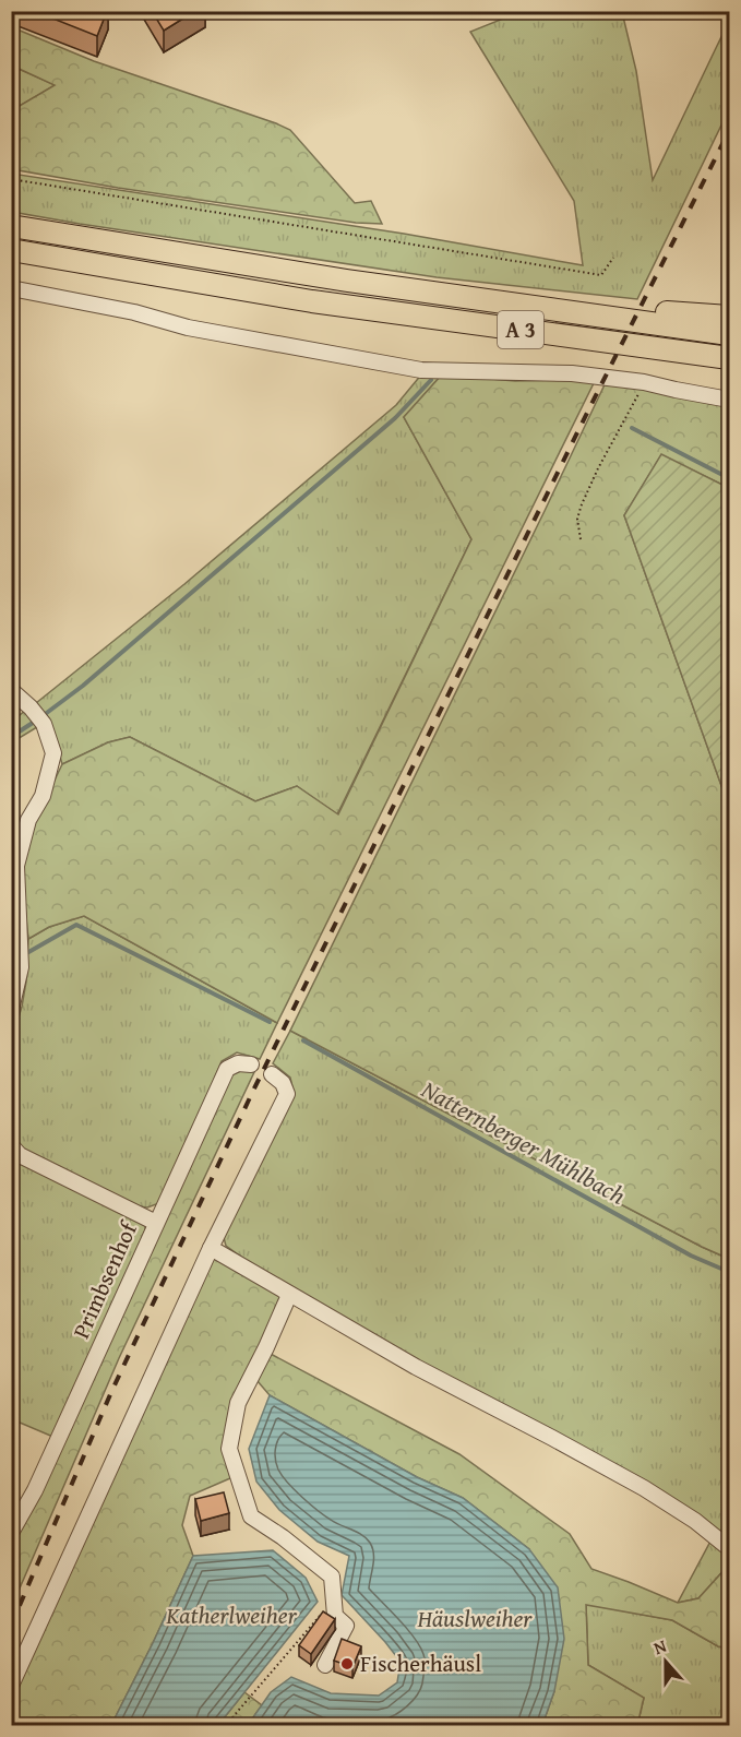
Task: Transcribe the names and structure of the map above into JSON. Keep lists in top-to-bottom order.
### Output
{
  "streets": {
    "highway": ["A 3"],
    "lane": ["Primbsenhof"]
  },
  "water": ["Natternberger Mühlbach", "Katherlweiher", "Häuslweiher"],
  "places": ["Fischerhäusl"],
  "north": "top"
}
